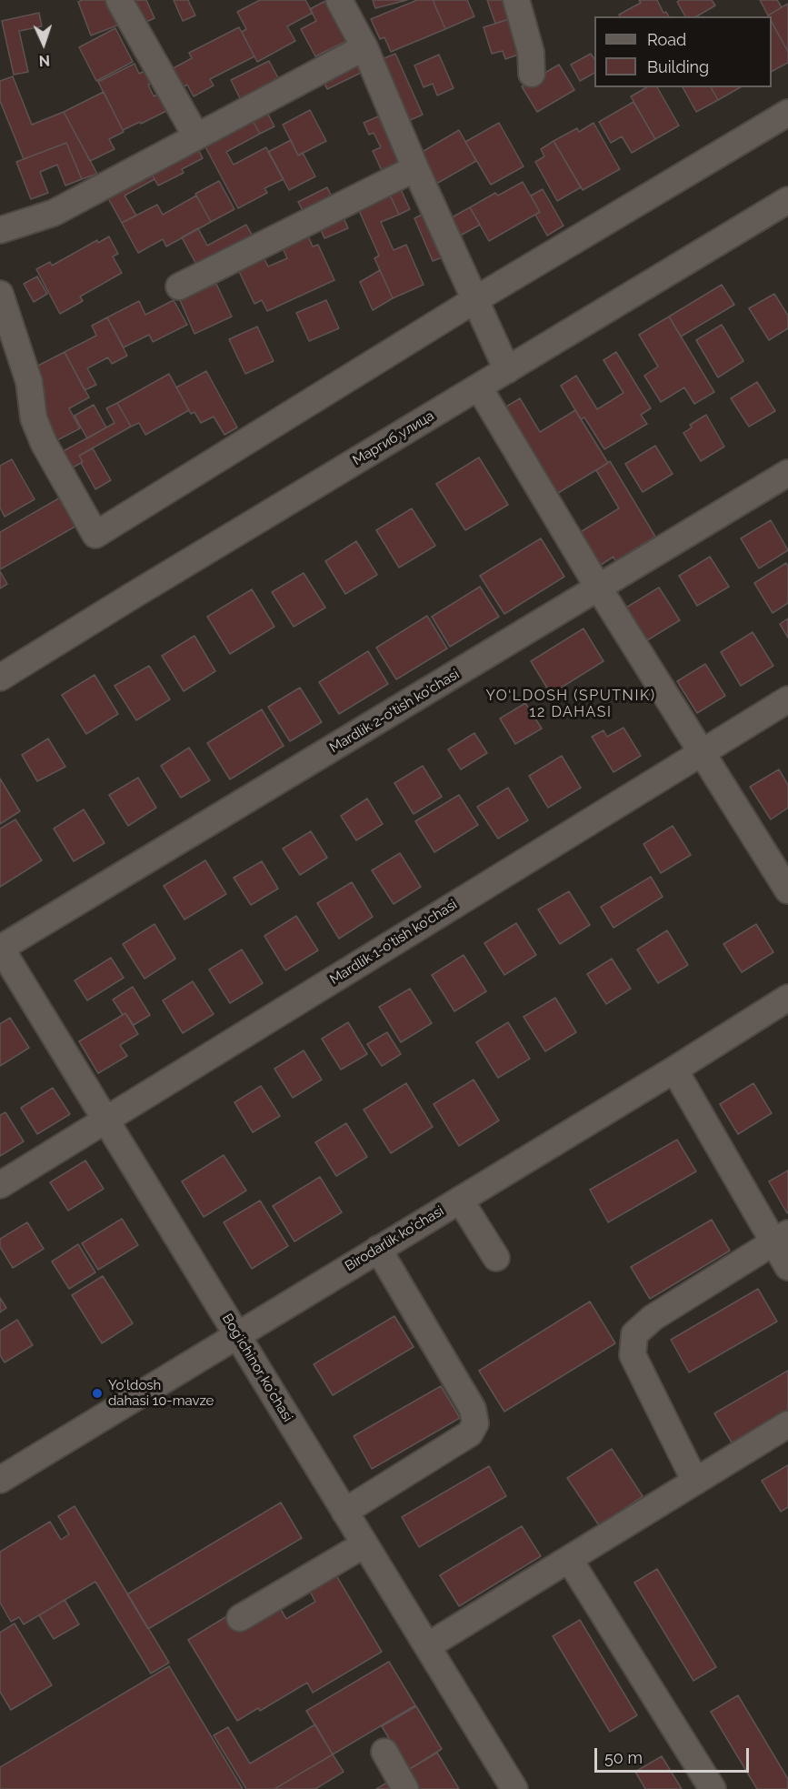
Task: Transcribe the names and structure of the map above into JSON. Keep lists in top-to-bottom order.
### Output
{
  "streets": {
    "street": [
      "Маргиб улица",
      "Mardlik 2-o'tish ko'chasi",
      "Mardlik 1-o'tish ko'chasi",
      "Birodarlik ko'chasi",
      "Bogʻichinor koʻchasi"
    ]
  },
  "crossings": [
    ["Mardlik 2-o'tish ko'chasi", "Bogʻichinor koʻchasi"],
    ["Mardlik 1-o'tish ko'chasi", "Bogʻichinor koʻchasi"],
    ["Birodarlik ko'chasi", "Bogʻichinor koʻchasi"]
  ],
  "districts": ["YO‘LDOSH (SPUTNIK) 12 DAHASI"],
  "places": ["Yo'ldosh dahasi 10-mavze"],
  "legend": ["Road", "Building"],
  "scale_bar": "50 m",
  "north": "bottom"
}
